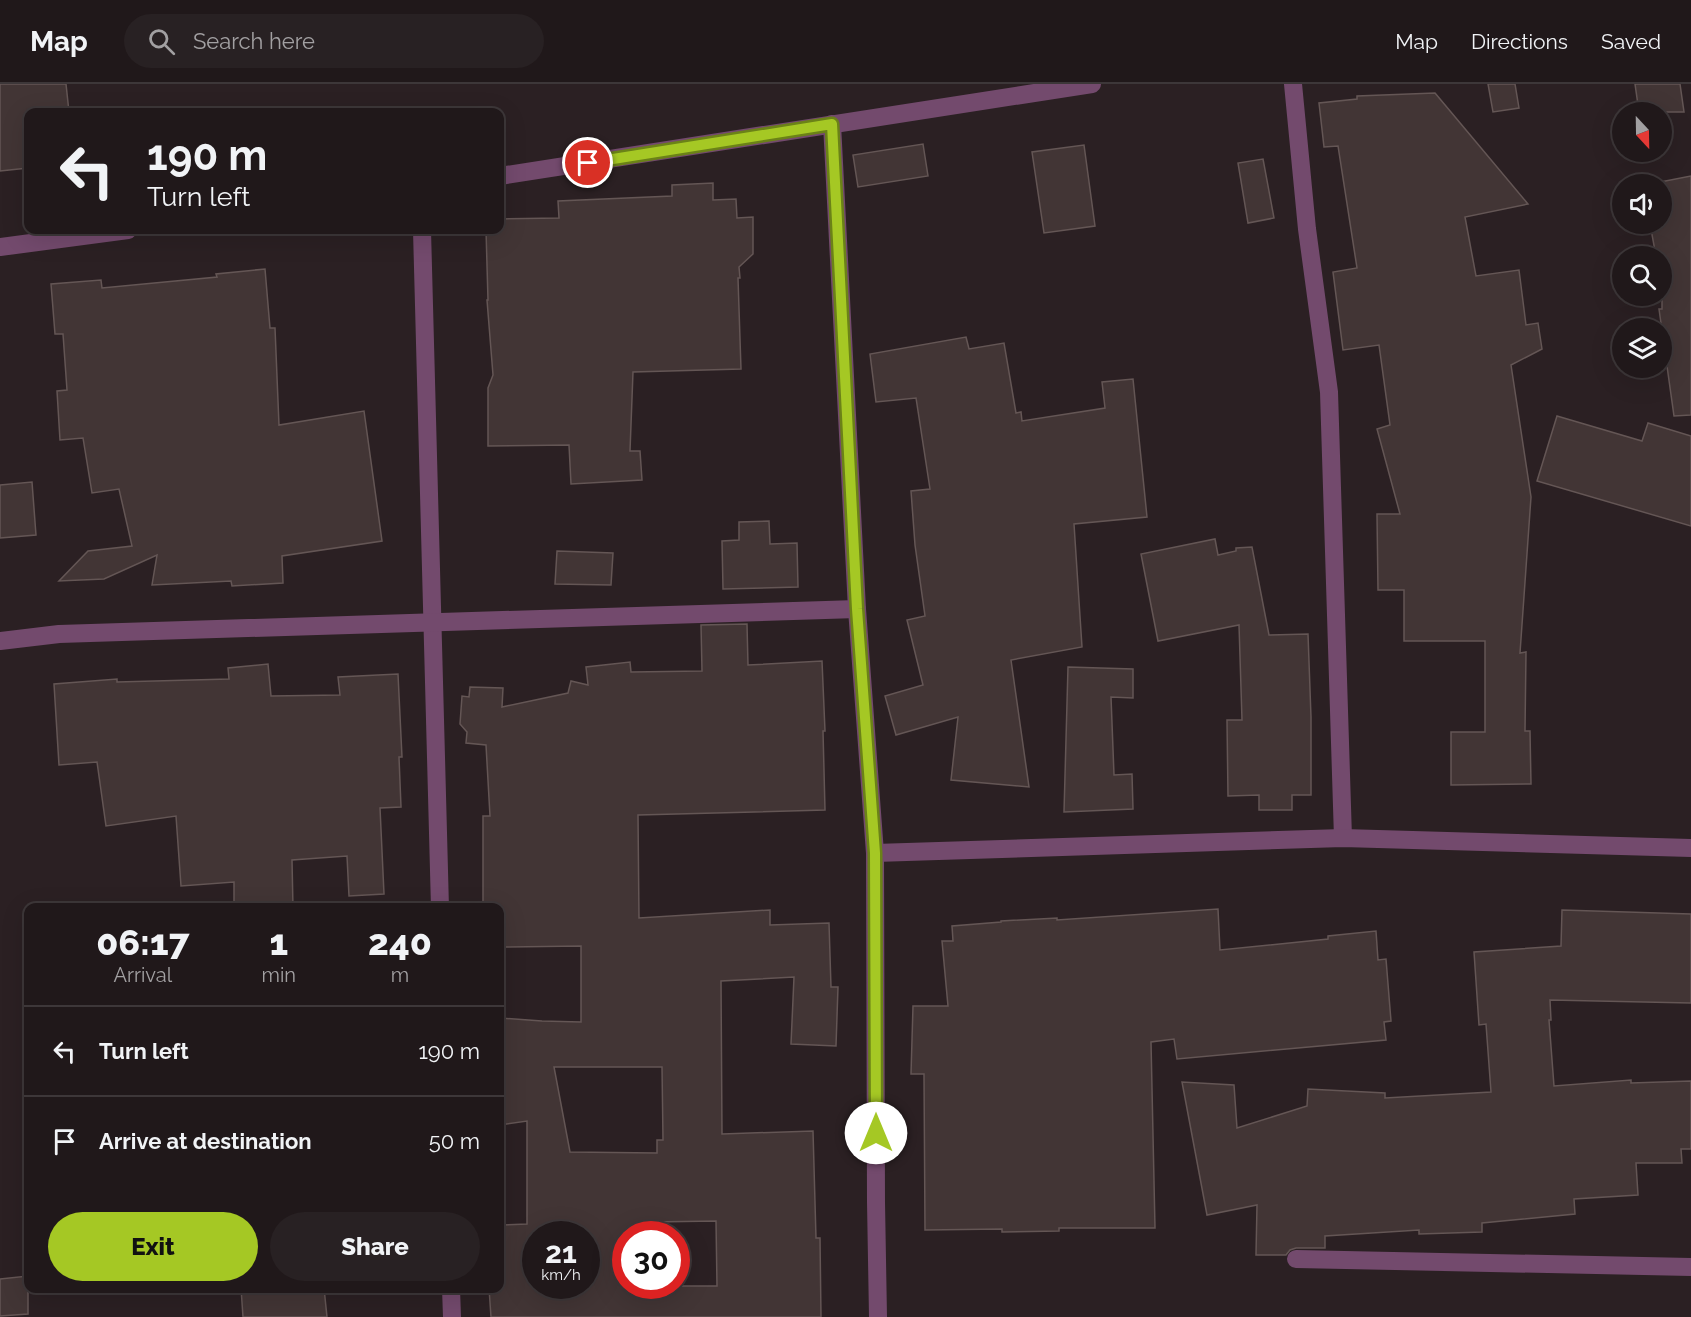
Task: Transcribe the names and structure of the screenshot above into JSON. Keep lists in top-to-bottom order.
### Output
{
  "north": "bottom",
  "page": {
    "header": "Map",
    "search": "Search here",
    "nav": ["Map", "Directions", "Saved"],
    "turn": ["190 m", "Turn left"],
    "eta": [
      "06:17",
      "Arrival",
      "1",
      "min",
      "240",
      "m"
    ],
    "list": [
      {
        "name": "Turn left",
        "value": "190 m"
      },
      {
        "name": "Arrive at destination",
        "value": "50 m"
      }
    ],
    "buttons": ["Exit", "Share"],
    "speed": "21 km/h",
    "limit": "30"
  }
}
